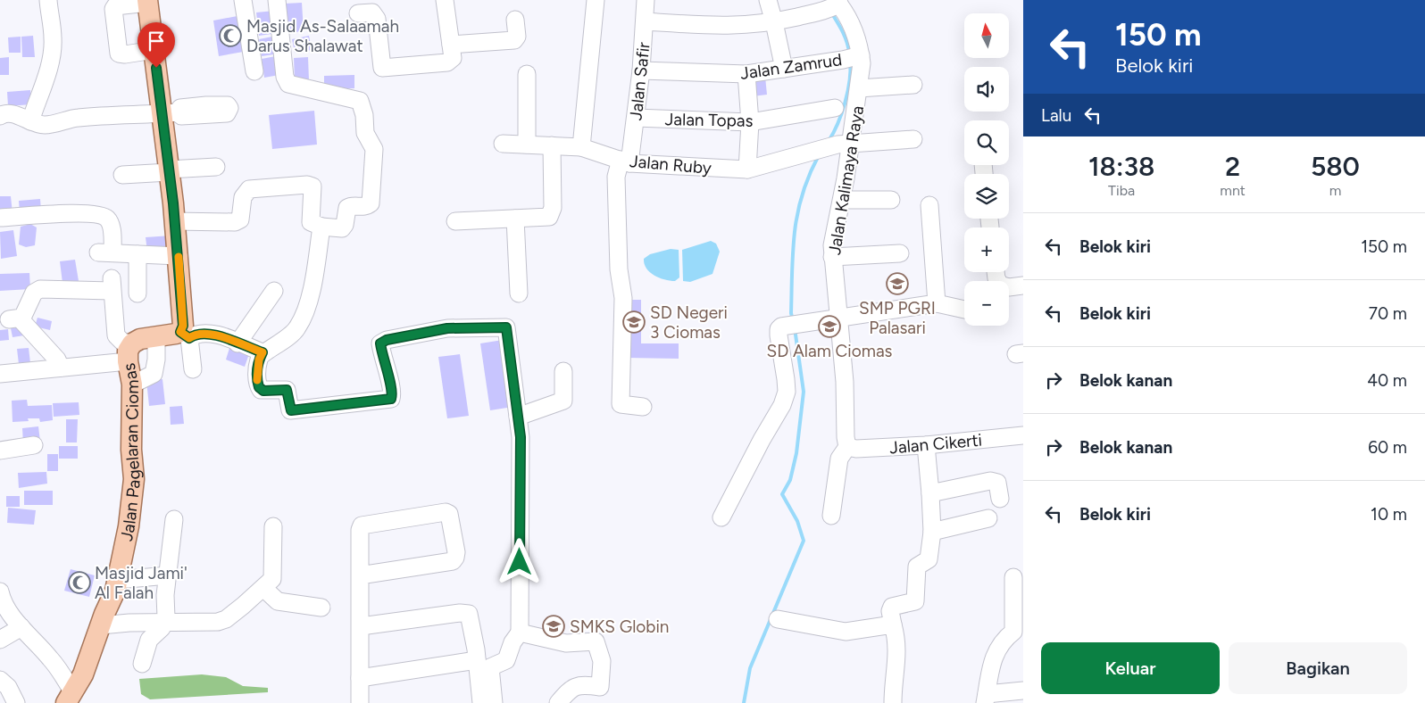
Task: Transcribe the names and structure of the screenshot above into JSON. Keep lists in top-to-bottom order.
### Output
{
  "streets": {
    "main road": ["Jalan Pagelaran Ciomas"],
    "street": [
      "Jalan Zamrud",
      "Jalan Safir",
      "Jalan Topas",
      "Jalan Ruby",
      "Jalan Kalimaya Raya",
      "Jalan Cikerti"
    ]
  },
  "crossings": [
    ["Jalan Zamrud", "Jalan Safir"],
    ["Jalan Zamrud", "Jalan Kalimaya Raya"],
    ["Jalan Safir", "Jalan Topas"],
    ["Jalan Safir", "Jalan Ruby"],
    ["Jalan Ruby", "Jalan Kalimaya Raya"],
    ["Jalan Kalimaya Raya", "Jalan Cikerti"]
  ],
  "places": {
    "mosque": ["Masjid As-Salaamah Darus Shalawat", "Masjid Jami' Al Falah"],
    "school or university": [
      "SMP PGRI Palasari",
      "SD Negeri 3 Ciomas",
      "SD Alam Ciomas",
      "SMKS Globin"
    ]
  },
  "north": "top",
  "page": {
    "turn": ["150 m", "Belok kiri"],
    "map_buttons": ["+", "−"],
    "then": "Lalu",
    "eta": [
      "18:38",
      "Tiba",
      "2",
      "mnt",
      "580",
      "m"
    ],
    "list": [
      {
        "name": "Belok kiri",
        "value": "150 m"
      },
      {
        "name": "Belok kiri",
        "value": "70 m"
      },
      {
        "name": "Belok kanan",
        "value": "40 m"
      },
      {
        "name": "Belok kanan",
        "value": "60 m"
      },
      {
        "name": "Belok kiri",
        "value": "10 m"
      }
    ],
    "buttons": ["Keluar", "Bagikan"]
  }
}
